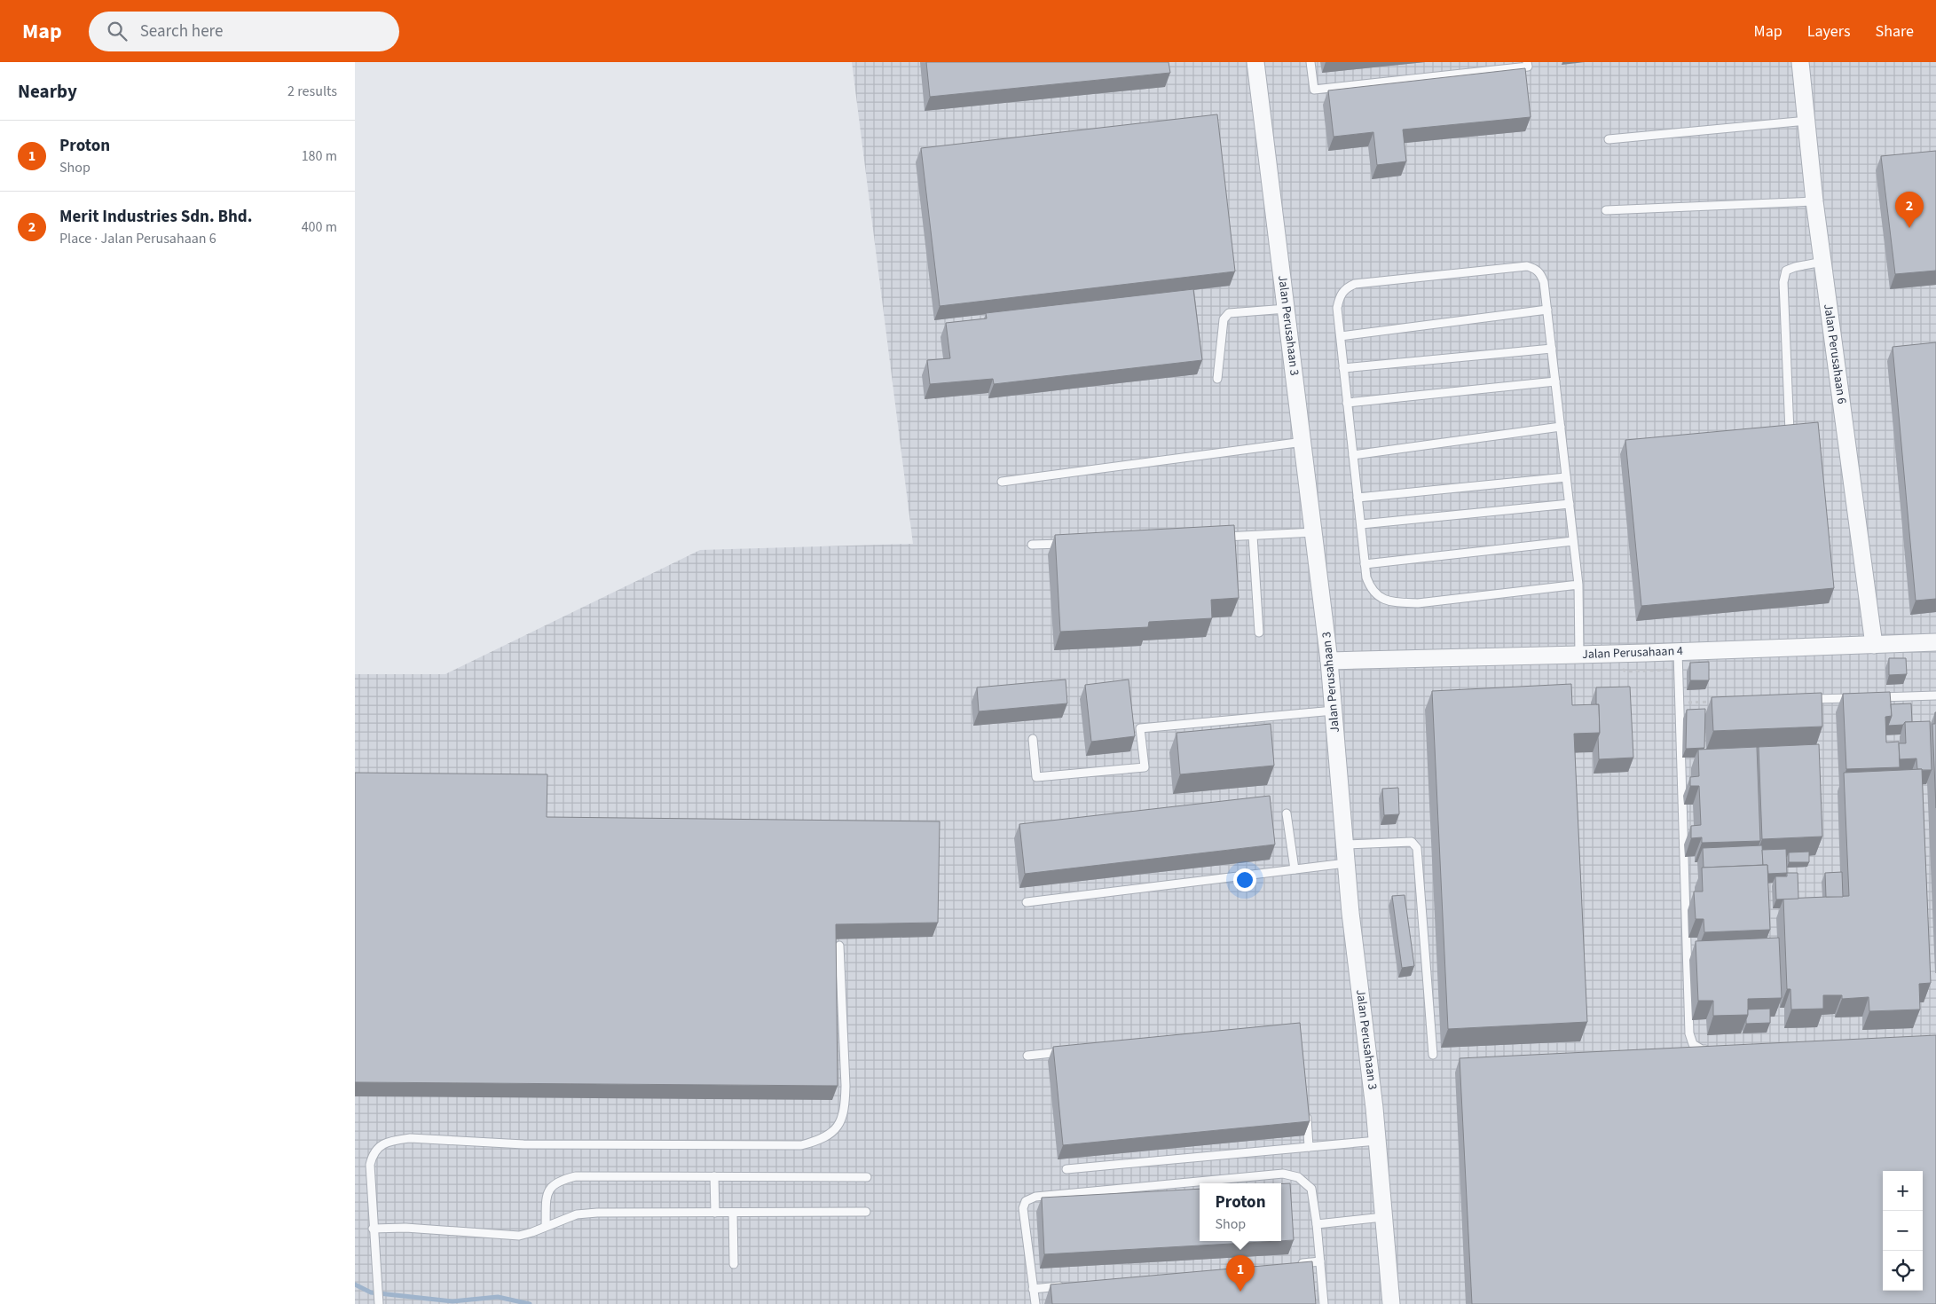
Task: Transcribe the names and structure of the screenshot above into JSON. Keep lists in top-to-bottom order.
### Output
{
  "streets": {
    "street": ["Jalan Perusahaan 3", "Jalan Perusahaan 6", "Jalan Perusahaan 4"]
  },
  "crossings": [
    ["Jalan Perusahaan 3", "Jalan Perusahaan 4"],
    ["Jalan Perusahaan 6", "Jalan Perusahaan 4"]
  ],
  "page": {
    "header": "Map",
    "search": "Search here",
    "nav": ["Map", "Layers", "Share"],
    "heading": ["Nearby", "2 results"],
    "list": [
      {
        "mark": "1",
        "name": "Proton",
        "note": "Shop",
        "value": "180 m"
      },
      {
        "mark": "2",
        "name": "Merit Industries Sdn. Bhd.",
        "note": "Place · Jalan Perusahaan 6",
        "value": "400 m"
      }
    ],
    "pins": ["2", "1"],
    "map_buttons": ["+", "−"],
    "popup": ["Proton", "Shop"]
  }
}
